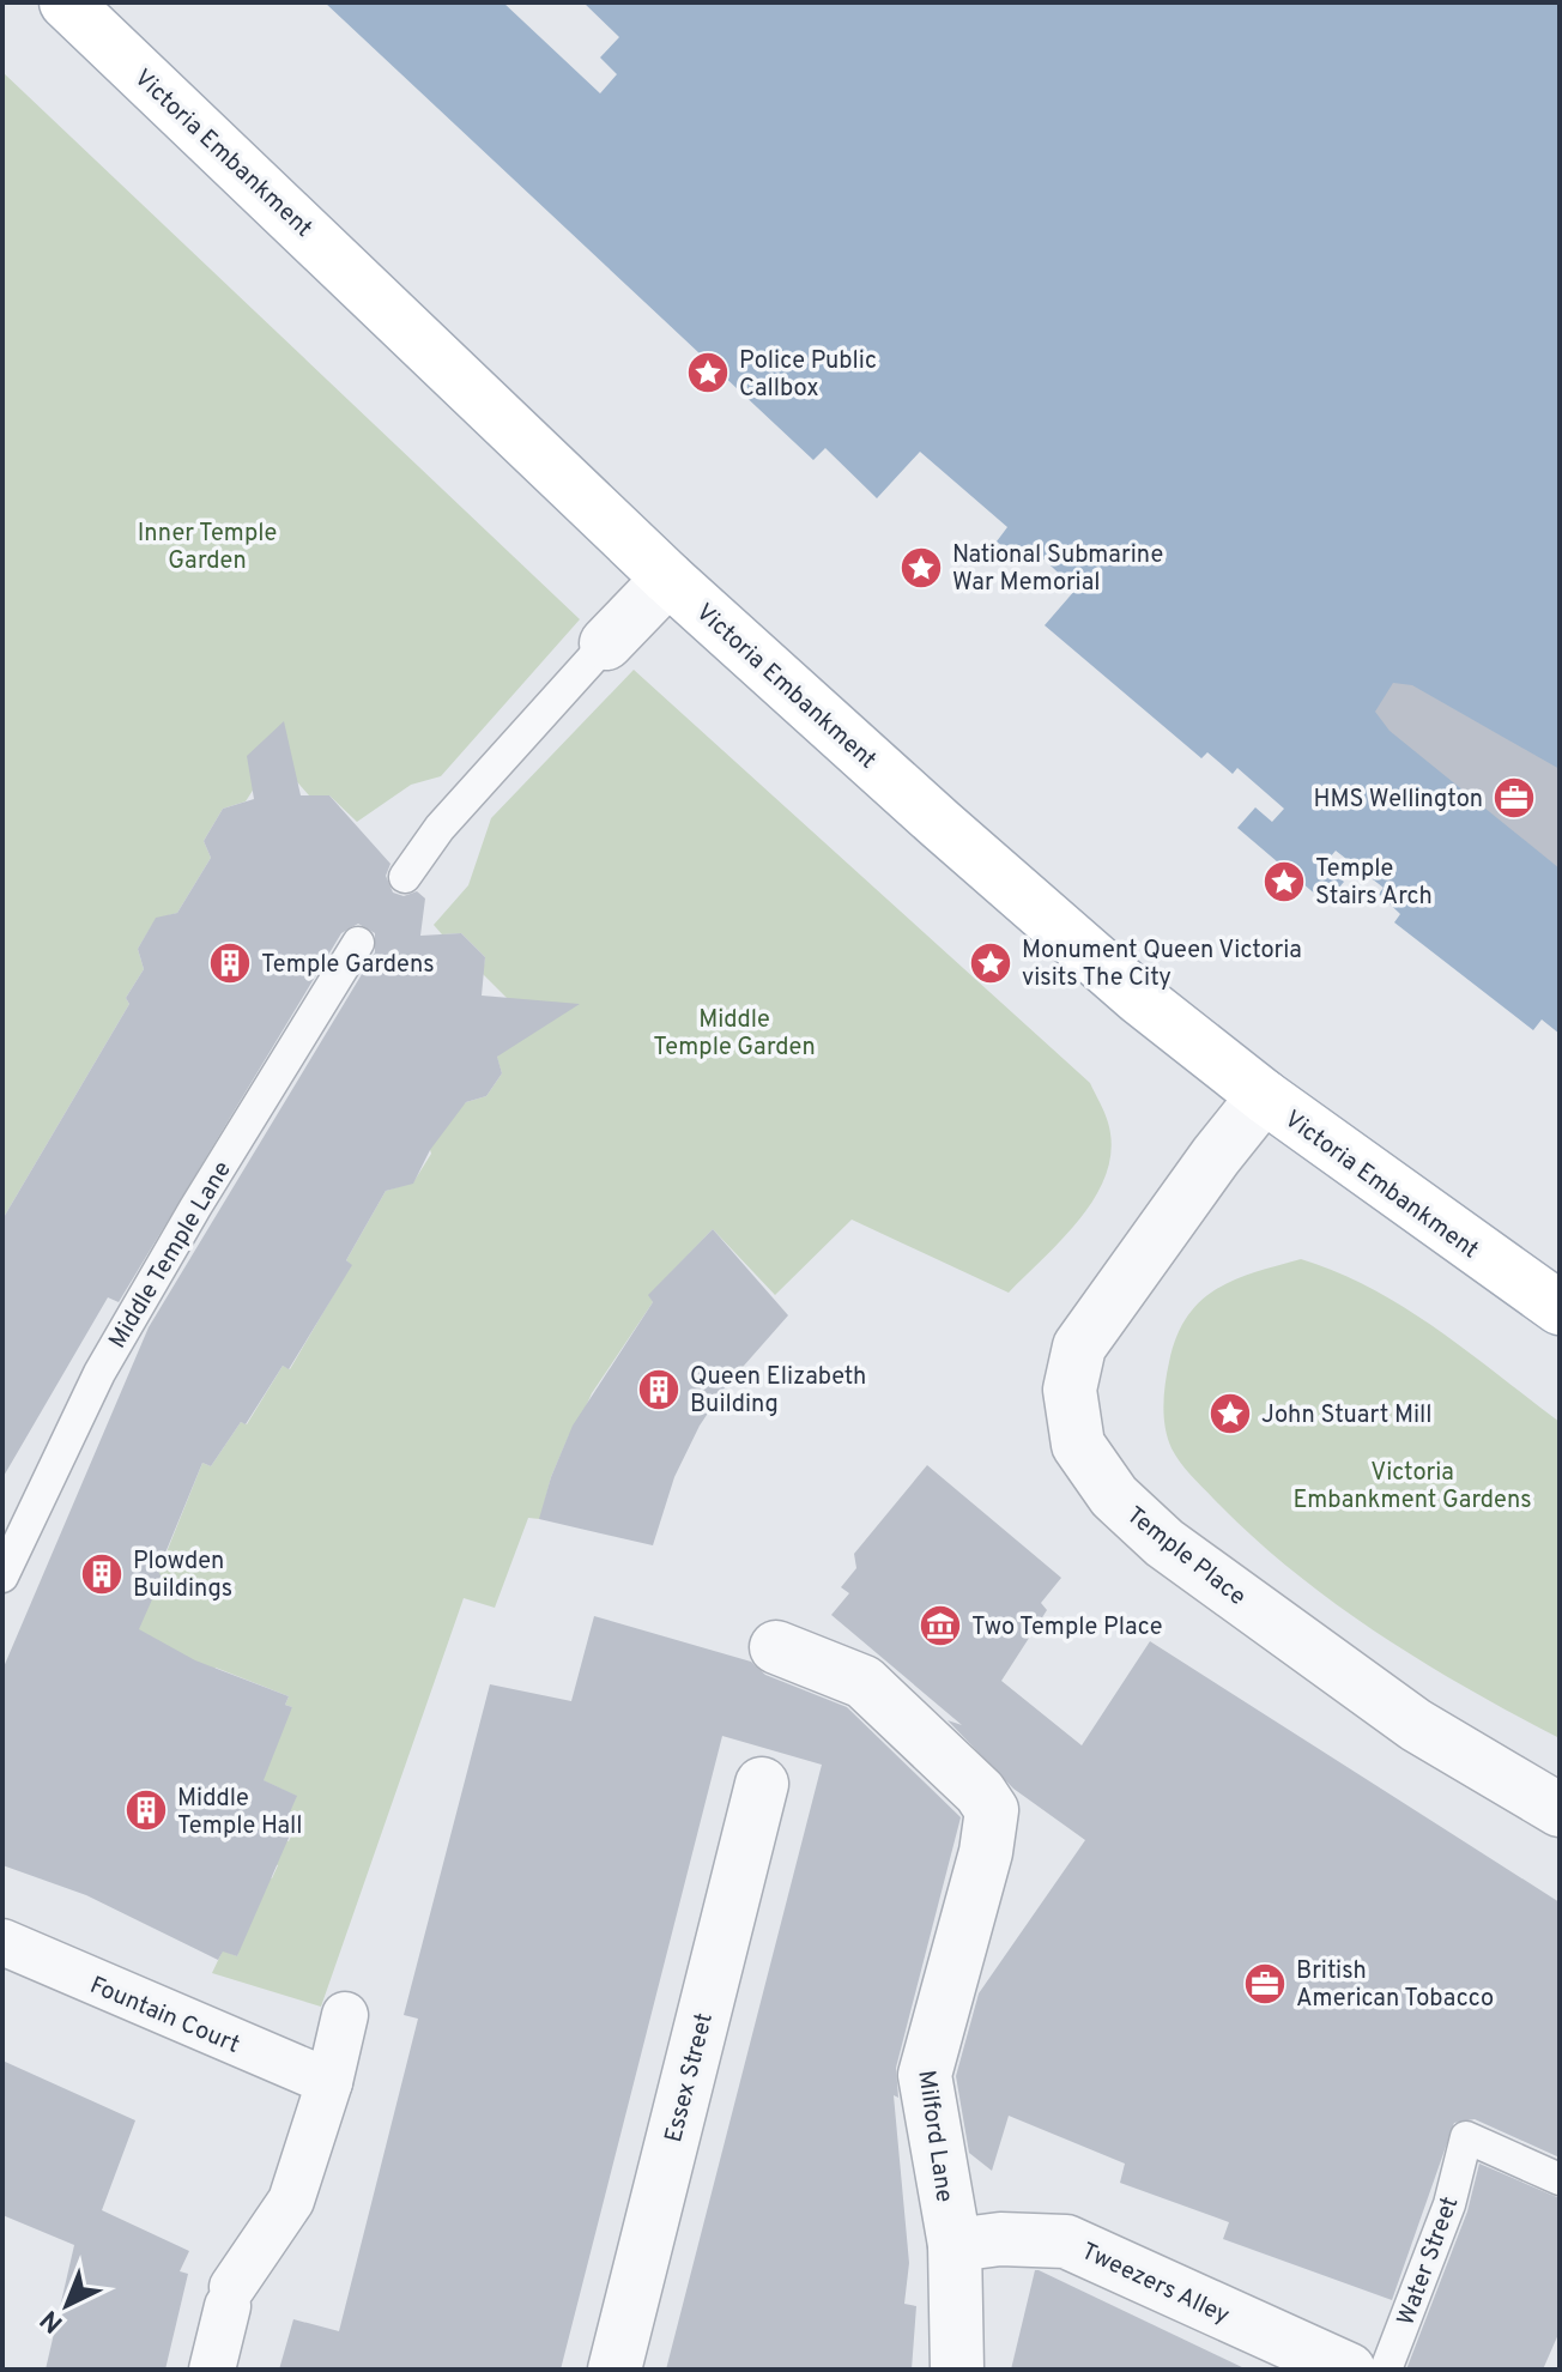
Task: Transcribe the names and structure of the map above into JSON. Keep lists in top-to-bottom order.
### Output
{
  "streets": {
    "main road": ["Victoria Embankment"],
    "street": [
      "Temple Place",
      "Fountain Court",
      "Essex Street",
      "Milford Lane",
      "Tweezers Alley"
    ],
    "lane": ["Middle Temple Lane", "Water Street"]
  },
  "crossings": [
    ["Victoria Embankment", "Temple Place"],
    ["Milford Lane", "Tweezers Alley"]
  ],
  "parks": ["Inner Temple Garden", "Middle Temple Garden", "Victoria Embankment Gardens"],
  "places": {
    "place": [
      "Police Public Callbox",
      "National Submarine War Memorial",
      "Temple Stairs Arch",
      "Monument Queen Victoria visits The City",
      "John Stuart Mill"
    ],
    "office": ["HMS Wellington", "British American Tobacco"],
    "building": [
      "Temple Gardens",
      "Queen Elizabeth Building",
      "Plowden Buildings",
      "Middle Temple Hall"
    ],
    "museum": ["Two Temple Place"]
  },
  "north": "bottom left"
}
